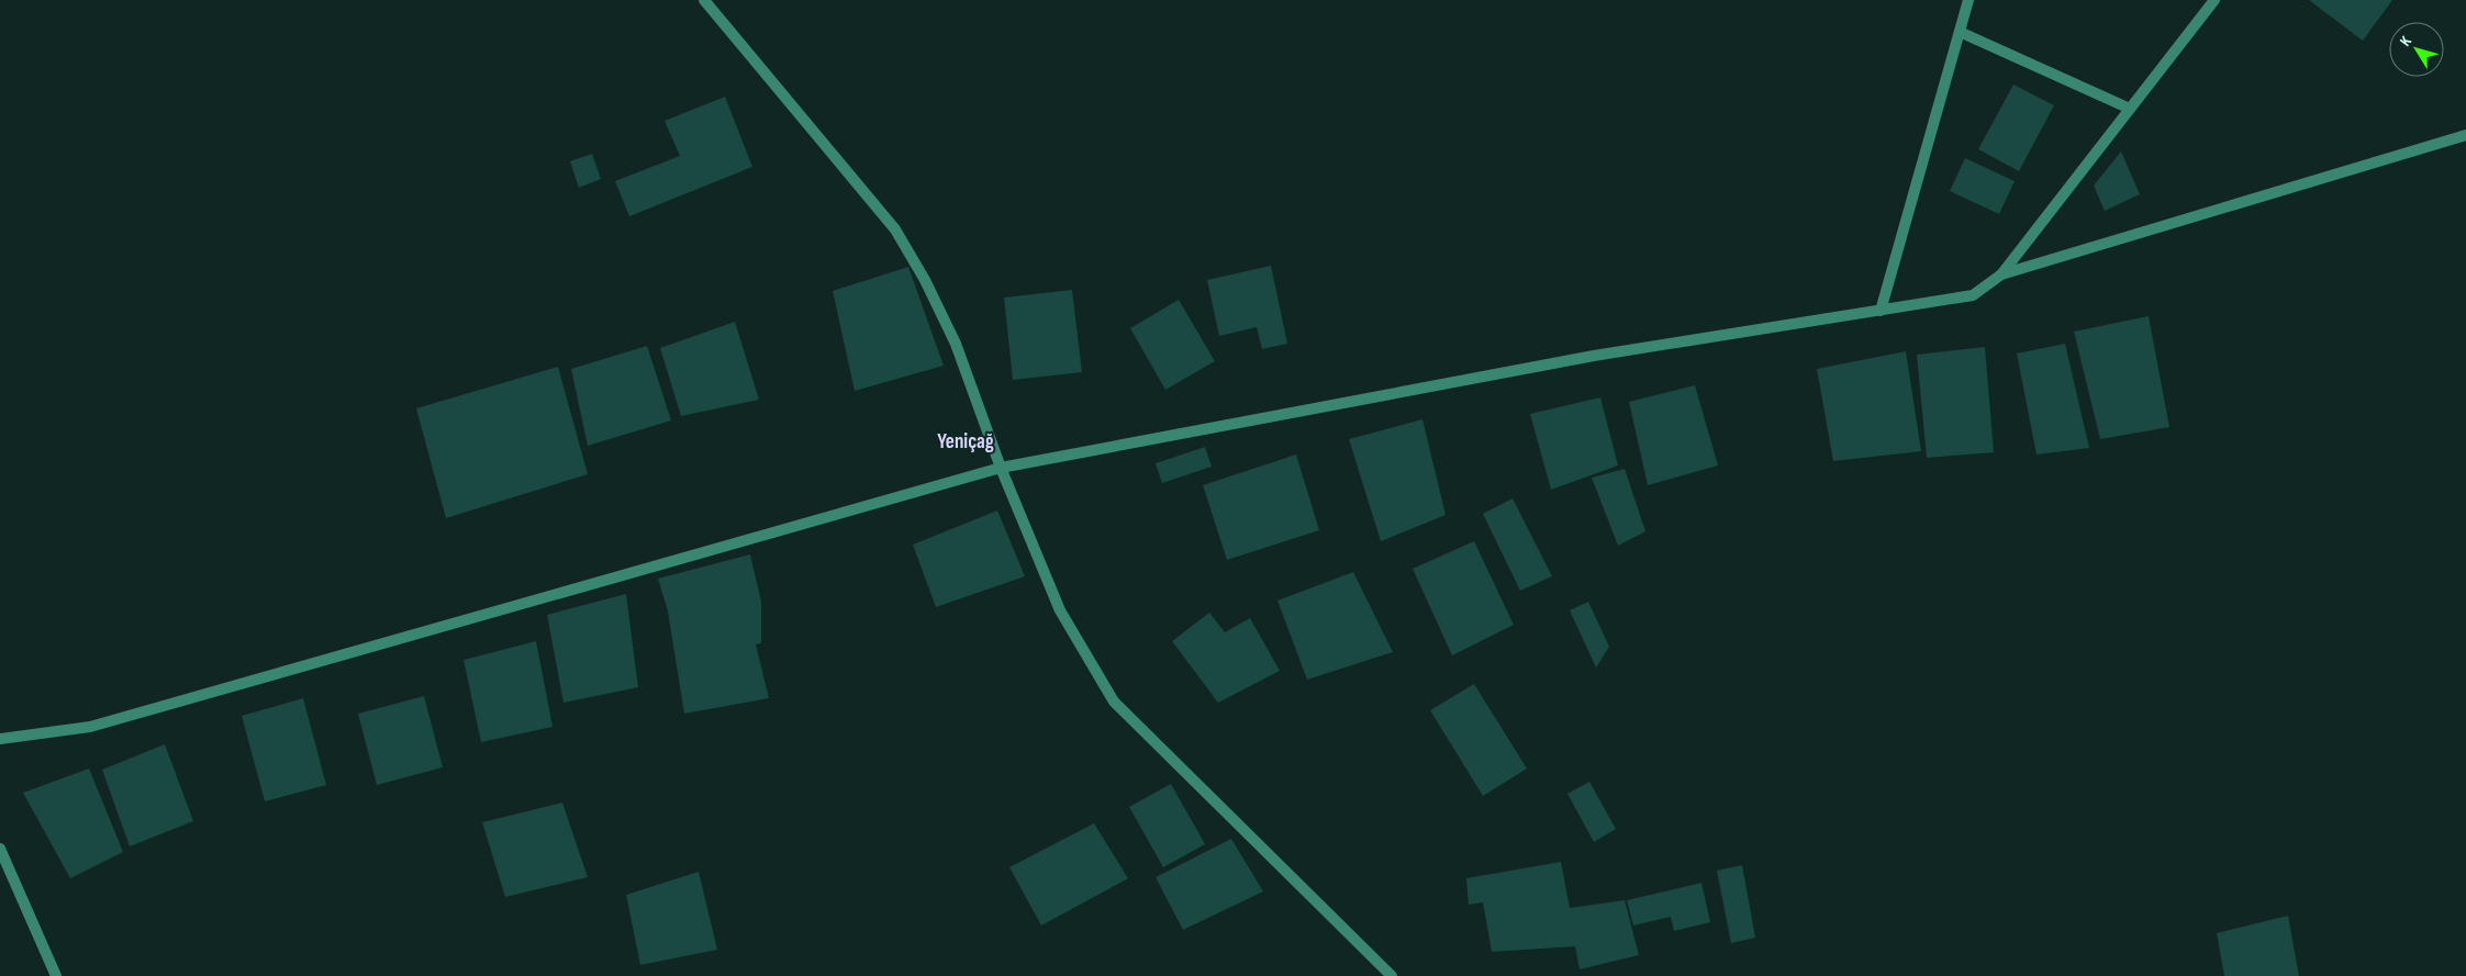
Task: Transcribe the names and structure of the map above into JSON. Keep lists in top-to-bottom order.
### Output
{
  "districts": ["Yeniçağ"],
  "north": "top left"
}
